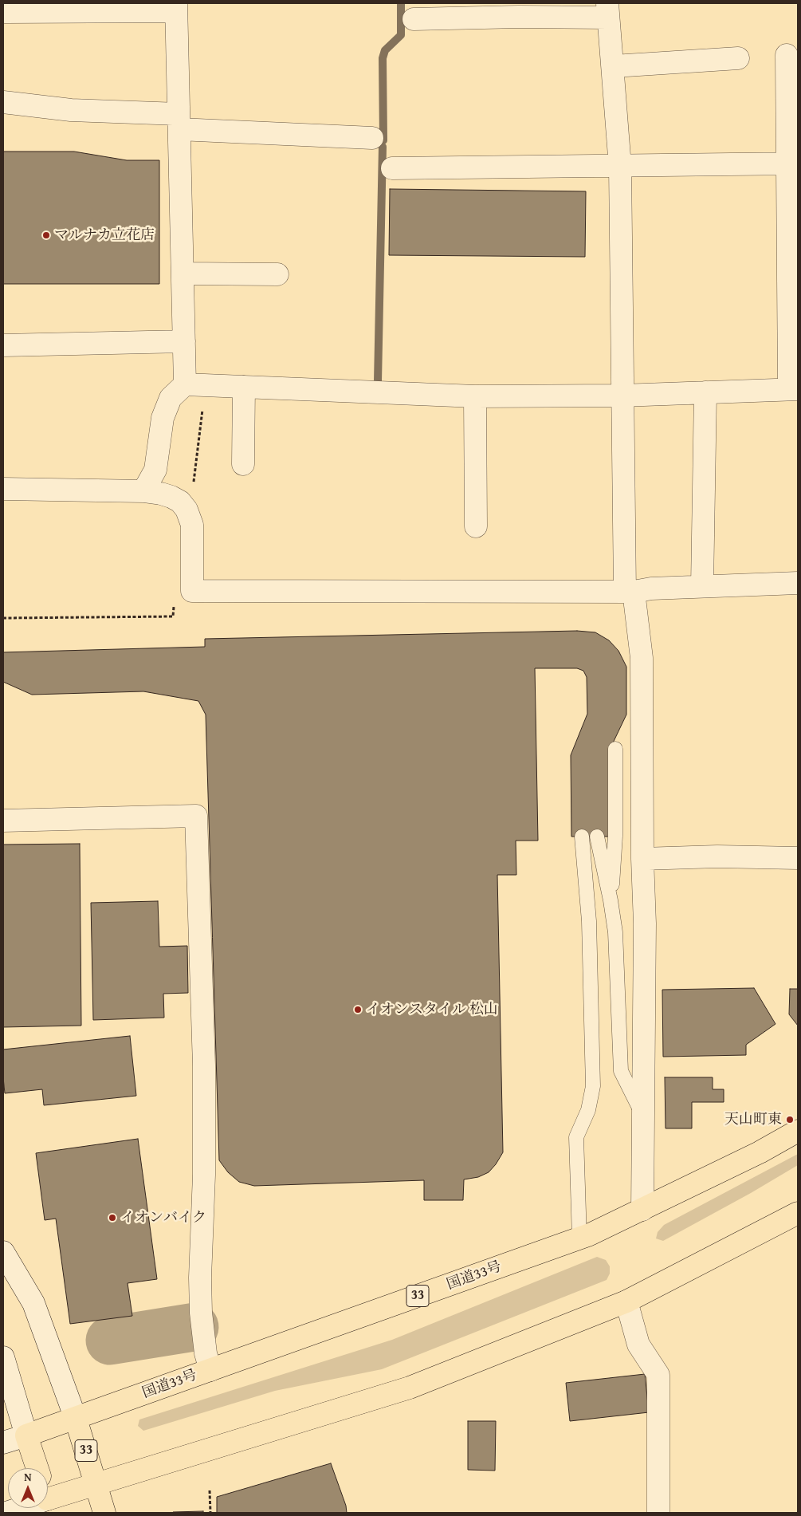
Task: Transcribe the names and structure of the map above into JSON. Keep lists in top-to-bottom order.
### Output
{
  "streets": {
    "highway": ["国道33号", "33"]
  },
  "crossings": [
    ["国道33号", "33"]
  ],
  "places": [
    "マルナカ立花店",
    "イオンスタイル 松山",
    "天山町東",
    "イオンバイク"
  ],
  "north": "top"
}
